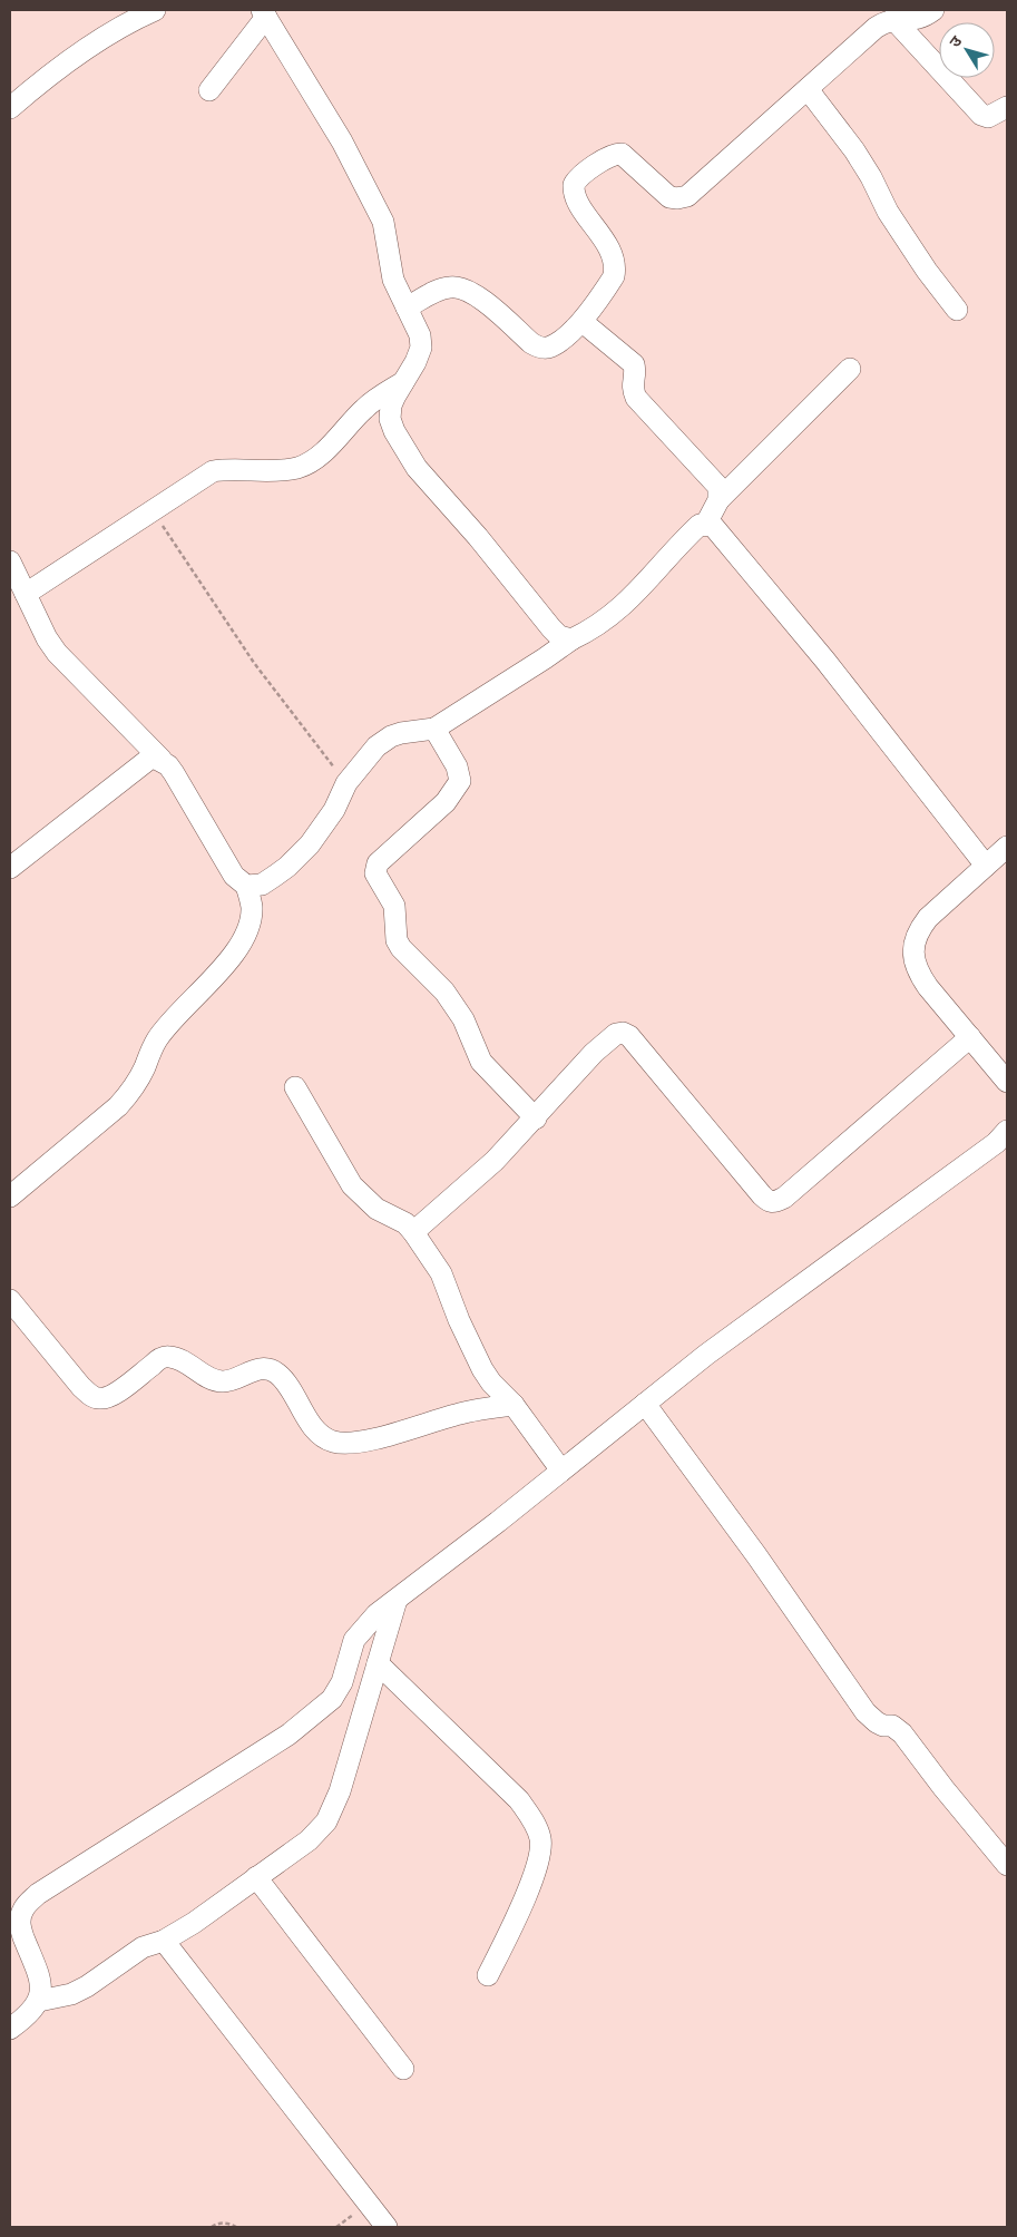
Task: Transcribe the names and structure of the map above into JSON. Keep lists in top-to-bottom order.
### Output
{
  "north": "top left"
}
